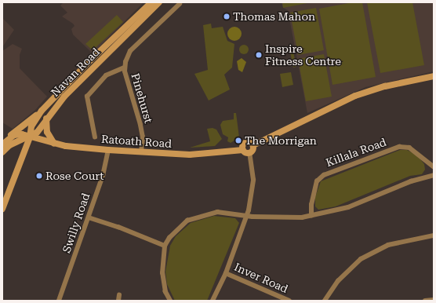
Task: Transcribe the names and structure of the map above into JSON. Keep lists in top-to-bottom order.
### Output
{
  "streets": {
    "main road": ["Navan Road", "Ratoath Road"],
    "street": [
      "Pinehurst",
      "Killala Road",
      "Swilly Road",
      "Inver Road"
    ]
  },
  "crossings": [
    ["Navan Road", "Ratoath Road"],
    ["Pinehurst", "Ratoath Road"],
    ["Ratoath Road", "Swilly Road"]
  ],
  "places": [
    "Thomas Mahon",
    "Inspire Fitness Centre",
    "The Morrigan",
    "Rose Court"
  ]
}
